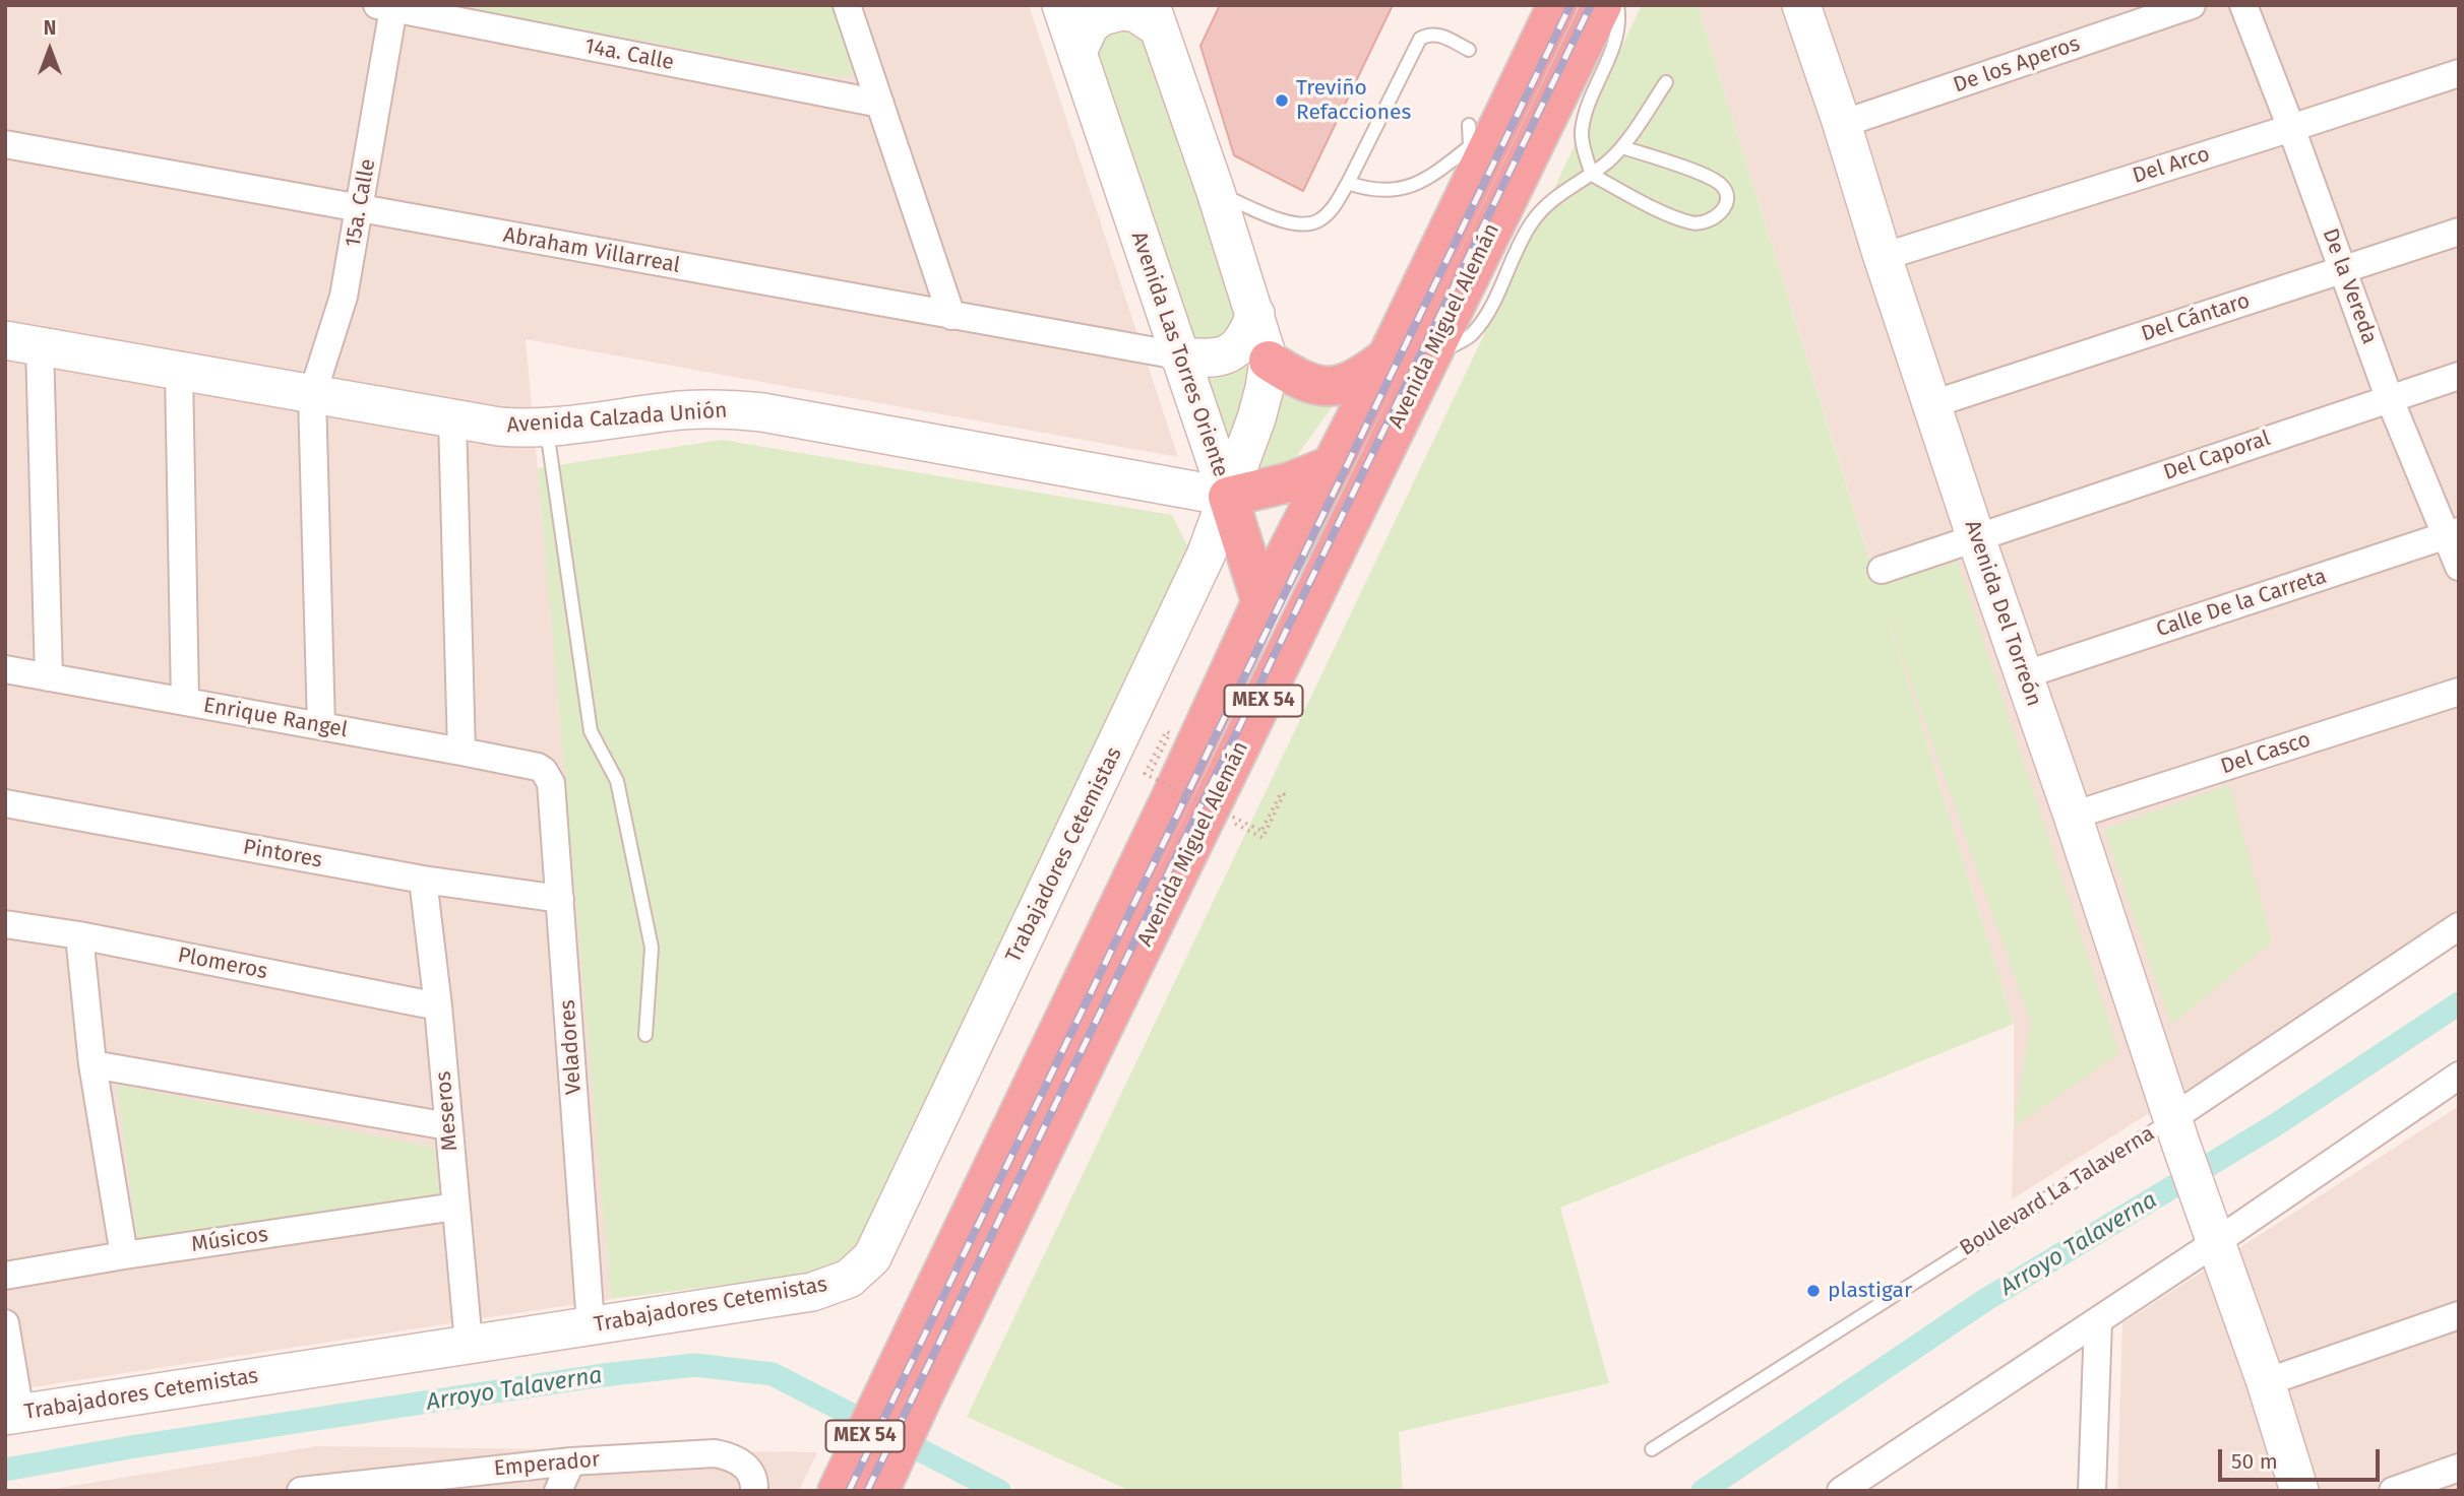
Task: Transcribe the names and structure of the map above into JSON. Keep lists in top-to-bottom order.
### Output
{
  "streets": {
    "highway": ["Avenida Miguel Alemán", "MEX 54"],
    "street": [
      "14a. Calle",
      "De los Aperos",
      "Del Arco",
      "15a. Calle",
      "Abraham Villarreal",
      "De la Vereda",
      "Del Cántaro",
      "Avenida Las Torres Oriente",
      "Avenida Calzada Unión",
      "Del Caporal",
      "Calle De la Carreta",
      "Avenida Del Torreón",
      "Enrique Rangel",
      "Del Casco",
      "Pintores",
      "Trabajadores Cetemistas",
      "Plomeros",
      "Veladores",
      "Meseros",
      "Boulevard La Talaverna",
      "Músicos",
      "Emperador"
    ]
  },
  "crossings": [
    ["14a. Calle", "15a. Calle"],
    ["De los Aperos", "Avenida Del Torreón"],
    ["Del Arco", "De la Vereda"],
    ["Del Arco", "Avenida Del Torreón"],
    ["15a. Calle", "Abraham Villarreal"],
    ["15a. Calle", "Avenida Calzada Unión"],
    ["15a. Calle", "Enrique Rangel"],
    ["Abraham Villarreal", "Avenida Las Torres Oriente"],
    ["De la Vereda", "Del Cántaro"],
    ["De la Vereda", "Del Caporal"],
    ["De la Vereda", "Calle De la Carreta"],
    ["Del Cántaro", "Avenida Del Torreón"],
    ["Avenida Las Torres Oriente", "Avenida Calzada Unión"],
    ["Avenida Las Torres Oriente", "Trabajadores Cetemistas"],
    ["Avenida Calzada Unión", "Trabajadores Cetemistas"],
    ["Del Caporal", "Avenida Del Torreón"],
    ["Calle De la Carreta", "Avenida Del Torreón"],
    ["Avenida Del Torreón", "Del Casco"],
    ["Avenida Del Torreón", "Boulevard La Talaverna"],
    ["Enrique Rangel", "Veladores"],
    ["Pintores", "Veladores"],
    ["Pintores", "Meseros"],
    ["Trabajadores Cetemistas", "Veladores"],
    ["Trabajadores Cetemistas", "Meseros"],
    ["Plomeros", "Meseros"],
    ["Meseros", "Músicos"]
  ],
  "water": ["Arroyo Talaverna"],
  "places": ["Treviño Refacciones", "plastigar"],
  "scale_bar": "50 m",
  "north": "top"
}
